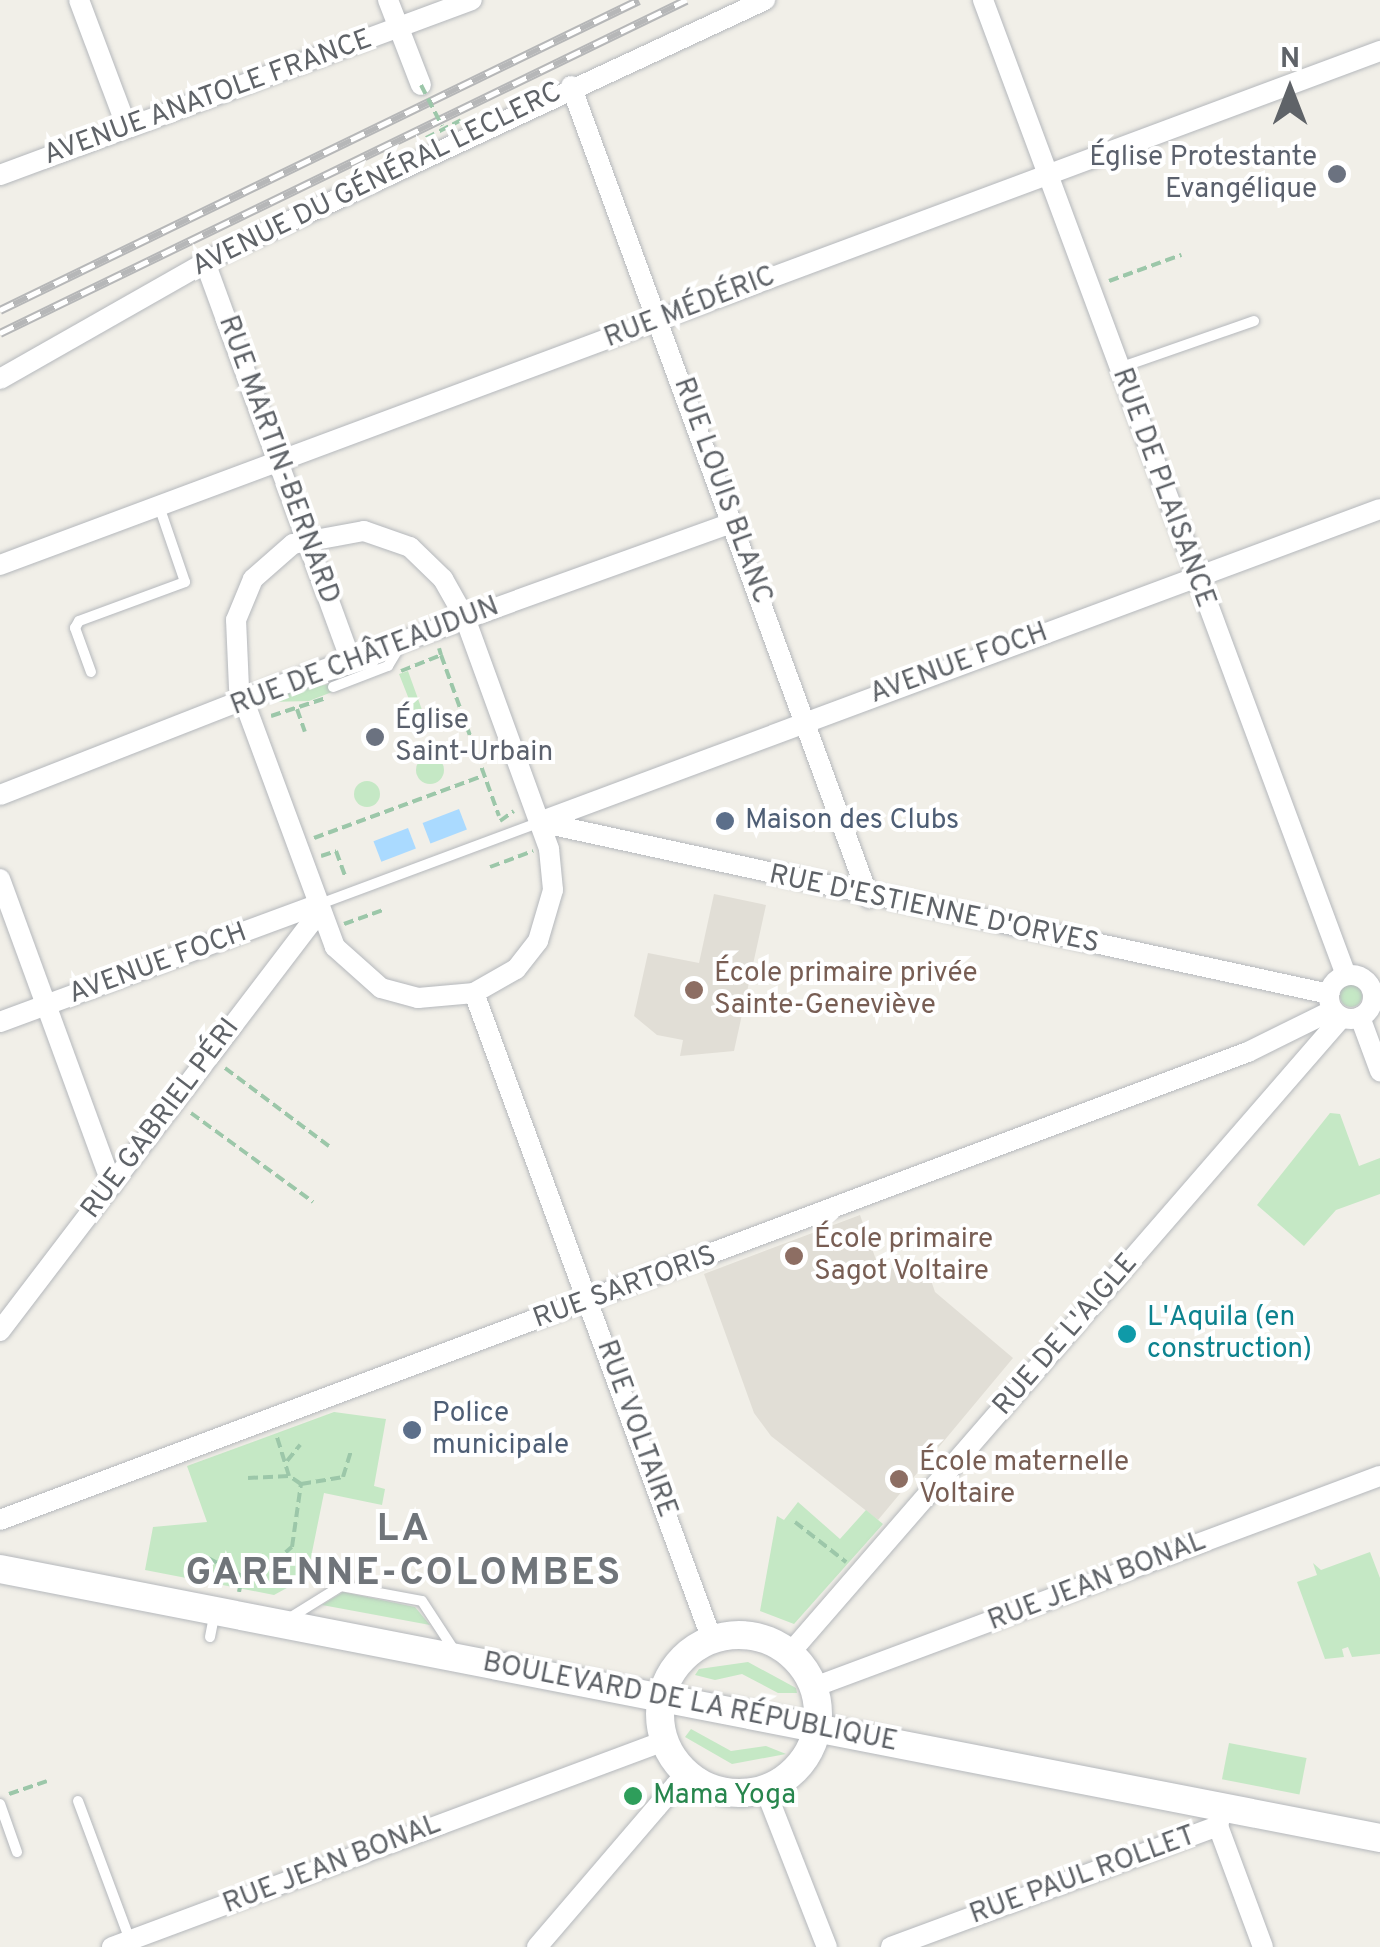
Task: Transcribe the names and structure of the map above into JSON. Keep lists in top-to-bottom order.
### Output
{
  "streets": {
    "main road": ["BOULEVARD DE LA RÉPUBLIQUE"],
    "street": [
      "AVENUE ANATOLE FRANCE",
      "AVENUE DU GÉNÉRAL LECLERC",
      "RUE MÉDÉRIC",
      "RUE MARTIN-BERNARD",
      "RUE DE PLAISANCE",
      "RUE LOUIS BLANC",
      "RUE DE CHÂTEAUDUN",
      "AVENUE FOCH",
      "RUE D'ESTIENNE D'ORVES",
      "RUE GABRIEL PÉRI",
      "RUE SARTORIS",
      "RUE DE L'AIGLE",
      "RUE VOLTAIRE",
      "RUE JEAN BONAL",
      "RUE PAUL ROLLET"
    ]
  },
  "crossings": [
    ["AVENUE DU GÉNÉRAL LECLERC", "RUE MARTIN-BERNARD"],
    ["AVENUE DU GÉNÉRAL LECLERC", "RUE LOUIS BLANC"],
    ["RUE MÉDÉRIC", "RUE MARTIN-BERNARD"],
    ["RUE MÉDÉRIC", "RUE DE PLAISANCE"],
    ["RUE MÉDÉRIC", "RUE LOUIS BLANC"],
    ["RUE MARTIN-BERNARD", "RUE DE CHÂTEAUDUN"],
    ["RUE DE PLAISANCE", "AVENUE FOCH"],
    ["RUE DE PLAISANCE", "RUE DE L'AIGLE"],
    ["RUE LOUIS BLANC", "RUE DE CHÂTEAUDUN"],
    ["RUE LOUIS BLANC", "AVENUE FOCH"],
    ["RUE LOUIS BLANC", "RUE D'ESTIENNE D'ORVES"],
    ["AVENUE FOCH", "RUE D'ESTIENNE D'ORVES"],
    ["AVENUE FOCH", "RUE GABRIEL PÉRI"],
    ["RUE D'ESTIENNE D'ORVES", "RUE SARTORIS"],
    ["RUE D'ESTIENNE D'ORVES", "RUE DE L'AIGLE"],
    ["RUE SARTORIS", "RUE DE L'AIGLE"],
    ["RUE SARTORIS", "RUE VOLTAIRE"],
    ["BOULEVARD DE LA RÉPUBLIQUE", "RUE PAUL ROLLET"]
  ],
  "districts": ["LA GARENNE-COLOMBES"],
  "places": [
    "Église Protestante Evangélique",
    "Église Saint-Urbain",
    "Maison des Clubs",
    "École primaire privée Sainte-Geneviève",
    "École primaire Sagot Voltaire",
    "L'Aquila (en construction)",
    "Police municipale",
    "École maternelle Voltaire",
    "Mama Yoga"
  ],
  "north": "top"
}
